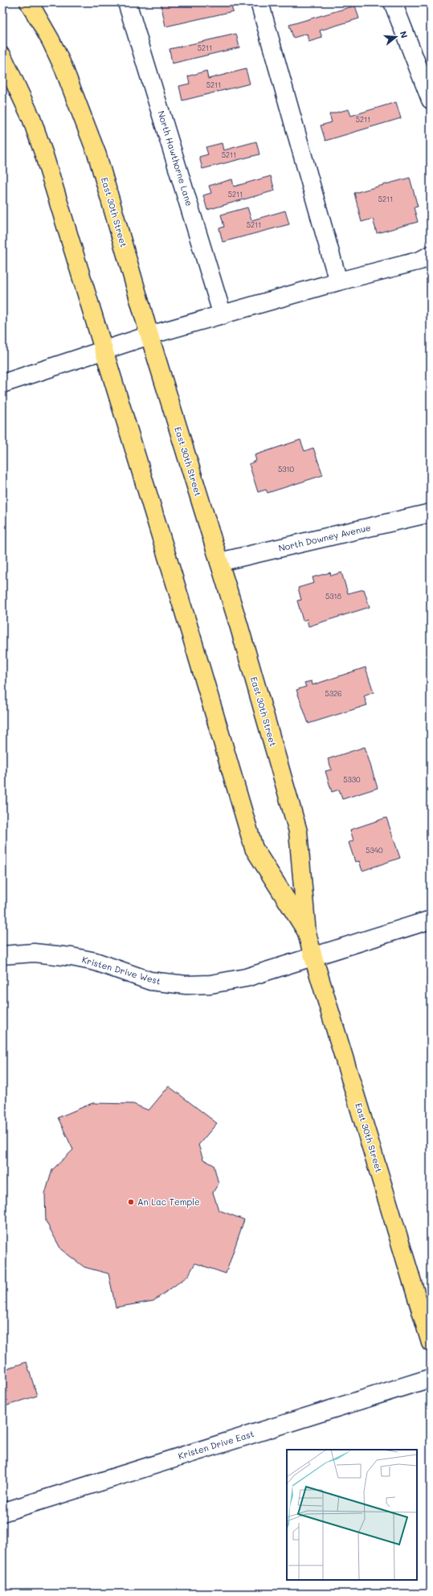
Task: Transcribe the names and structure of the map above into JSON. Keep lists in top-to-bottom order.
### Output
{
  "streets": {
    "main road": ["East 30th Street"],
    "street": [
      "North Hawthorne Lane",
      "North Downey Avenue",
      "Kristen Drive West",
      "Kristen Drive East"
    ]
  },
  "crossings": [
    ["East 30th Street", "North Downey Avenue"],
    ["East 30th Street", "Kristen Drive West"]
  ],
  "places": ["An Lac Temple"],
  "house_numbers": [
    "5211",
    "5211",
    "5211",
    "5211",
    "5211",
    "5211",
    "5211",
    "5310",
    "5318",
    "5326",
    "5330",
    "5340"
  ],
  "north": "right"
}
